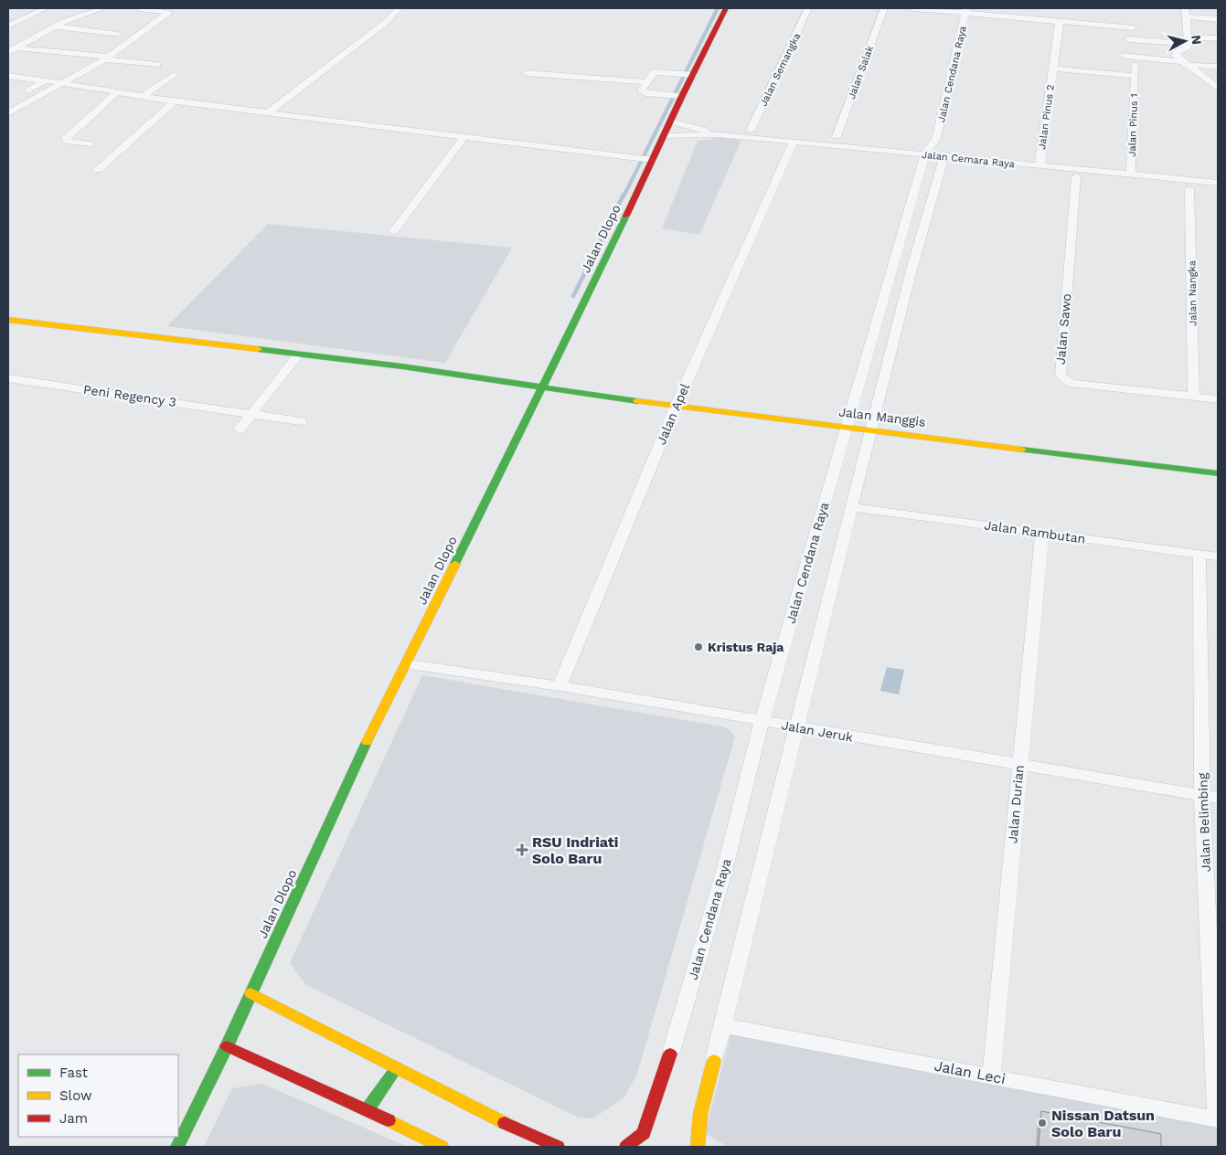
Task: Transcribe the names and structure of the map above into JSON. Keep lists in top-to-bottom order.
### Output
{
  "streets": {
    "street": [
      "Jalan Semangka",
      "Jalan Salak",
      "Jalan Cendana Raya",
      "Jalan Pinus 2",
      "Jalan Pinus 1",
      "Jalan Cemara Raya",
      "Jalan Dlopo",
      "Jalan Nangka",
      "Jalan Sawo",
      "Peni Regency 3",
      "Jalan Apel",
      "Jalan Manggis",
      "Jalan Rambutan",
      "Jalan Jeruk",
      "Jalan Durian",
      "Jalan Belimbing",
      "Jalan Leci"
    ]
  },
  "crossings": [
    ["Jalan Cendana Raya", "Jalan Cemara Raya"],
    ["Jalan Cendana Raya", "Jalan Manggis"],
    ["Jalan Cendana Raya", "Jalan Jeruk"],
    ["Jalan Pinus 2", "Jalan Pinus 1"],
    ["Jalan Pinus 2", "Jalan Cemara Raya"],
    ["Jalan Pinus 1", "Jalan Cemara Raya"],
    ["Jalan Dlopo", "Jalan Manggis"],
    ["Jalan Nangka", "Jalan Sawo"],
    ["Jalan Apel", "Jalan Manggis"],
    ["Jalan Apel", "Jalan Jeruk"],
    ["Jalan Rambutan", "Jalan Durian"],
    ["Jalan Rambutan", "Jalan Belimbing"],
    ["Jalan Jeruk", "Jalan Durian"],
    ["Jalan Jeruk", "Jalan Belimbing"],
    ["Jalan Durian", "Jalan Leci"],
    ["Jalan Belimbing", "Jalan Leci"]
  ],
  "places": {
    "other": ["Kristus Raja", "Nissan Datsun Solo Baru"],
    "health": ["RSU Indriati Solo Baru"]
  },
  "legend": ["Fast", "Slow", "Jam"],
  "north": "right"
}
